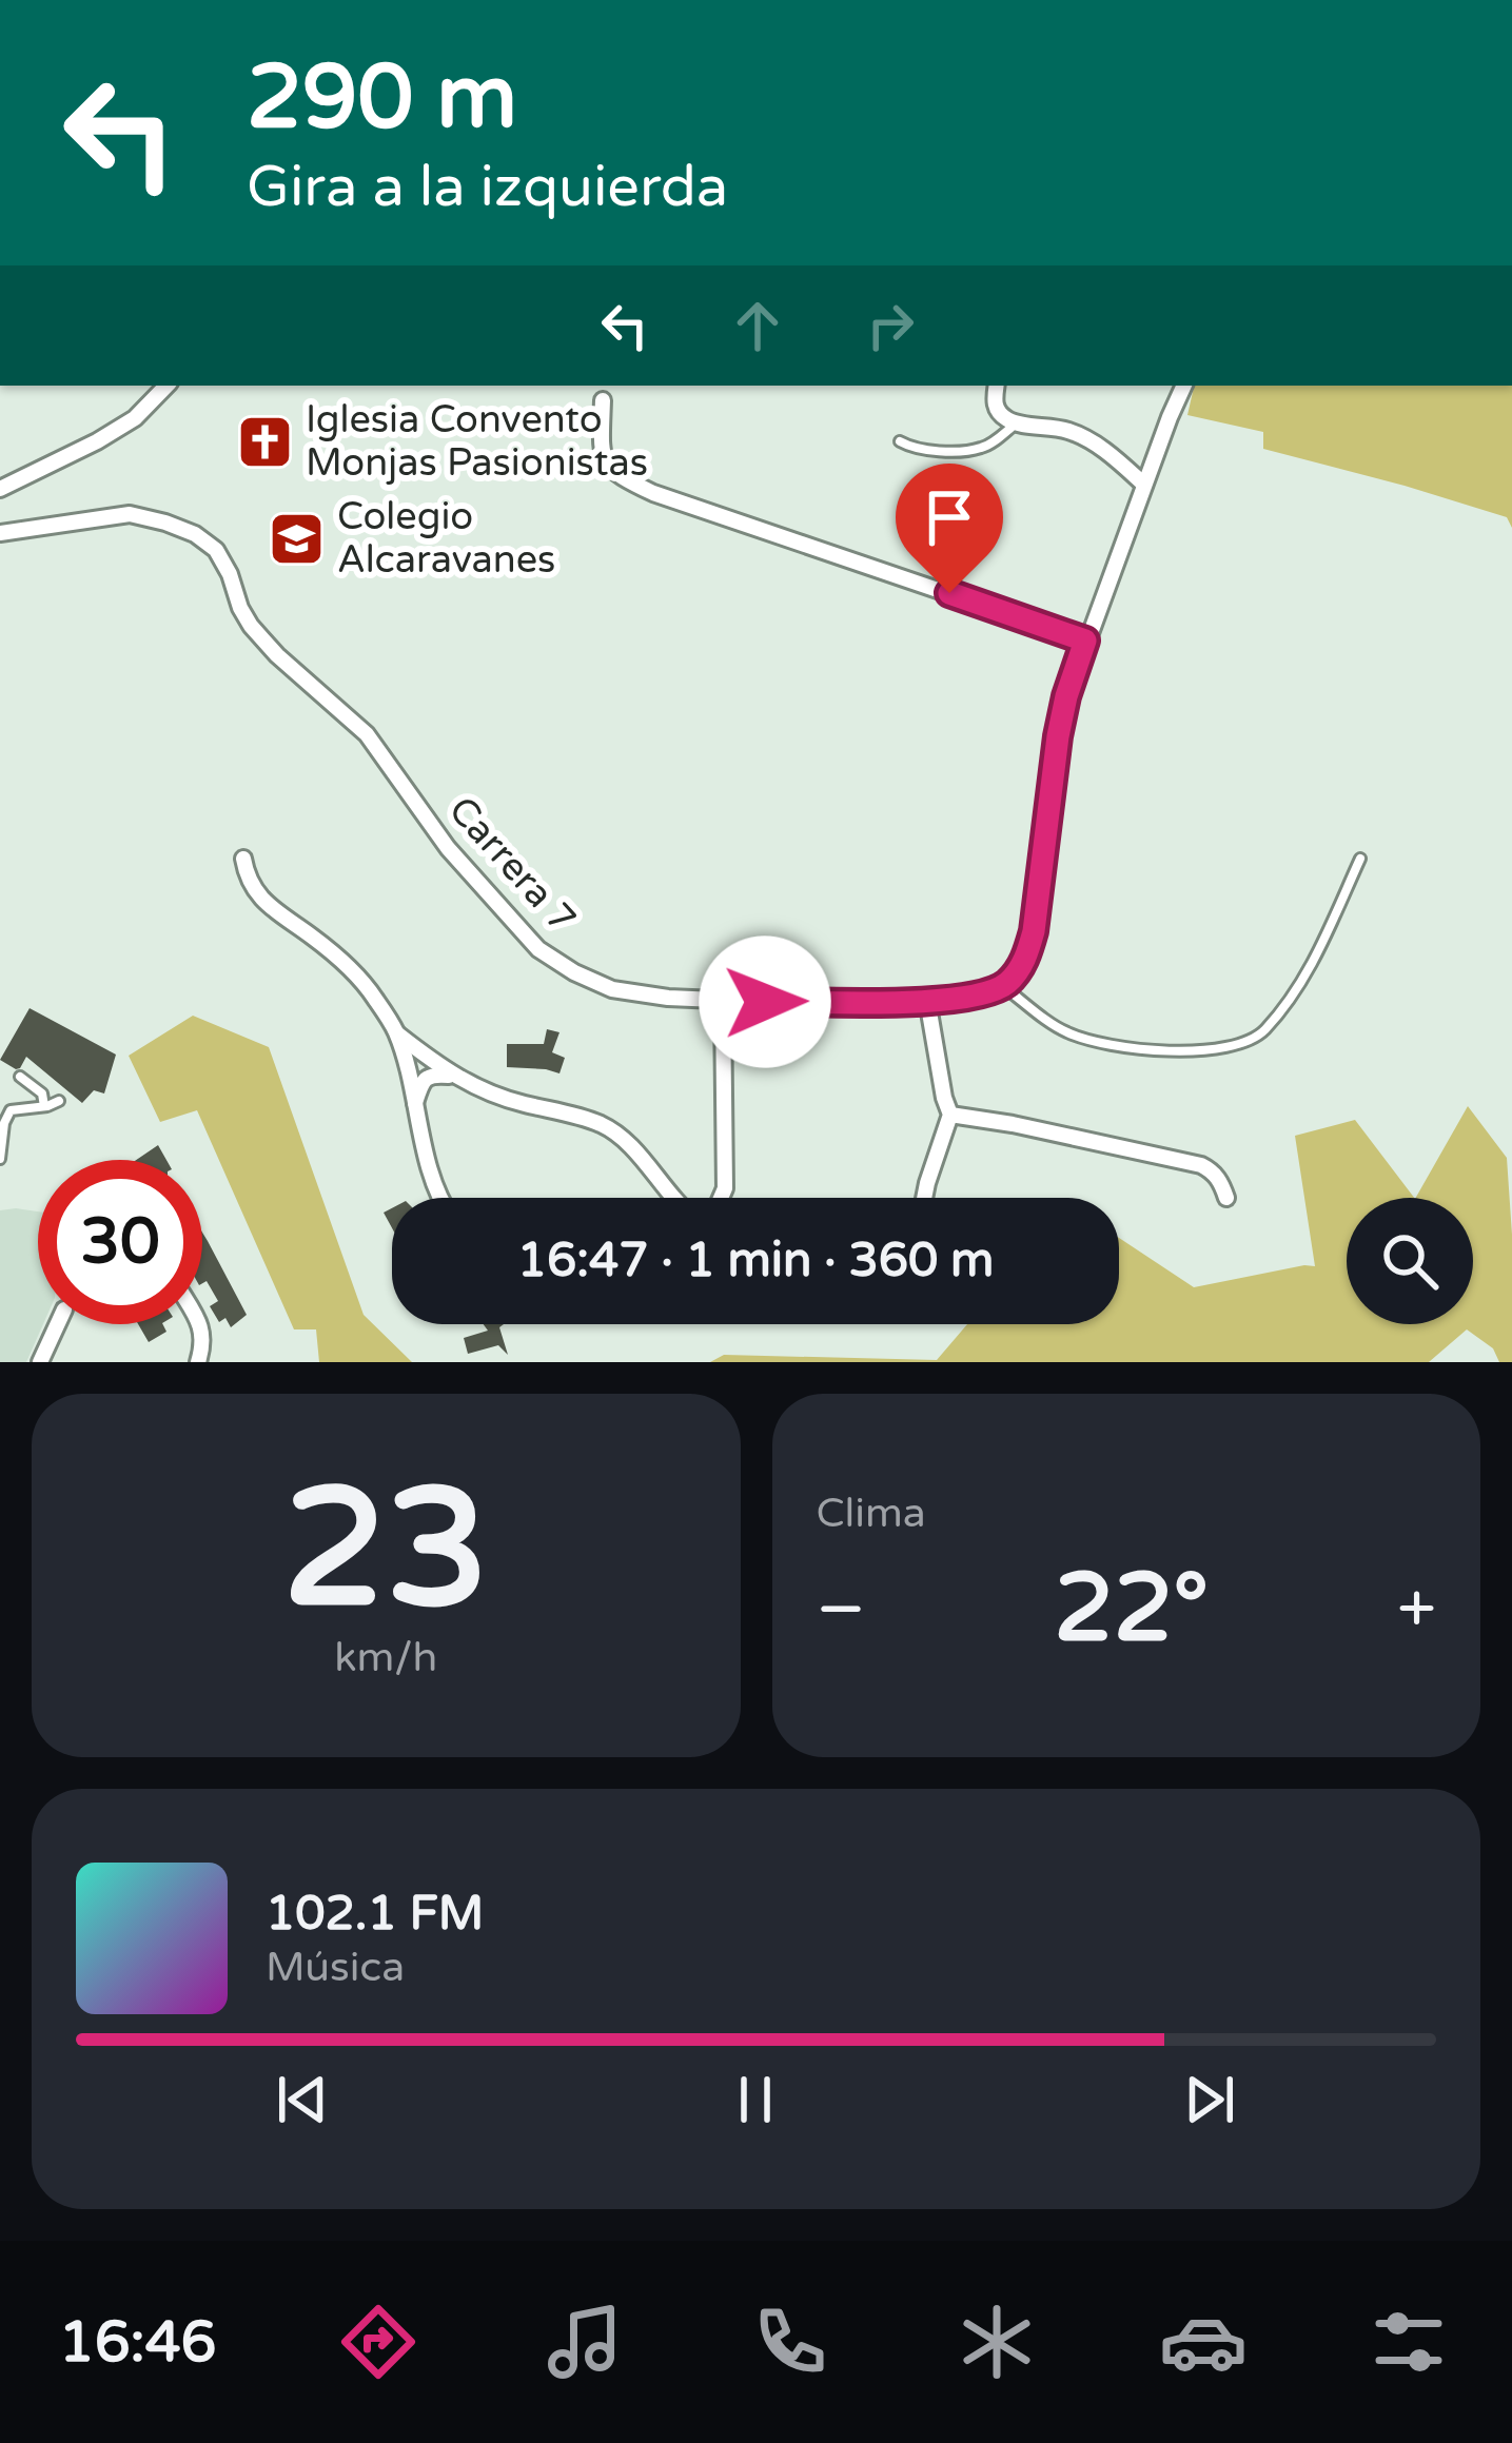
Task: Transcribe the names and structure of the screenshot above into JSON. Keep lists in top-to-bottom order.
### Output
{
  "streets": {
    "street": ["Carrera 7"]
  },
  "places": {
    "church": ["Iglesia Convento Monjas Pasionistas"],
    "school or university": ["Colegio Alcaravanes"]
  },
  "page": {
    "turn": ["290 m", "Gira a la izquierda"],
    "limit": "30",
    "trip": "16:47 · 1 min · 360 m",
    "tile": [
      ["23", "km/h"],
      "Clima"
    ],
    "heat": ["−", "22°", "+"],
    "song": ["102.1 FM", "Música"],
    "tabs": "16:46"
  }
}
